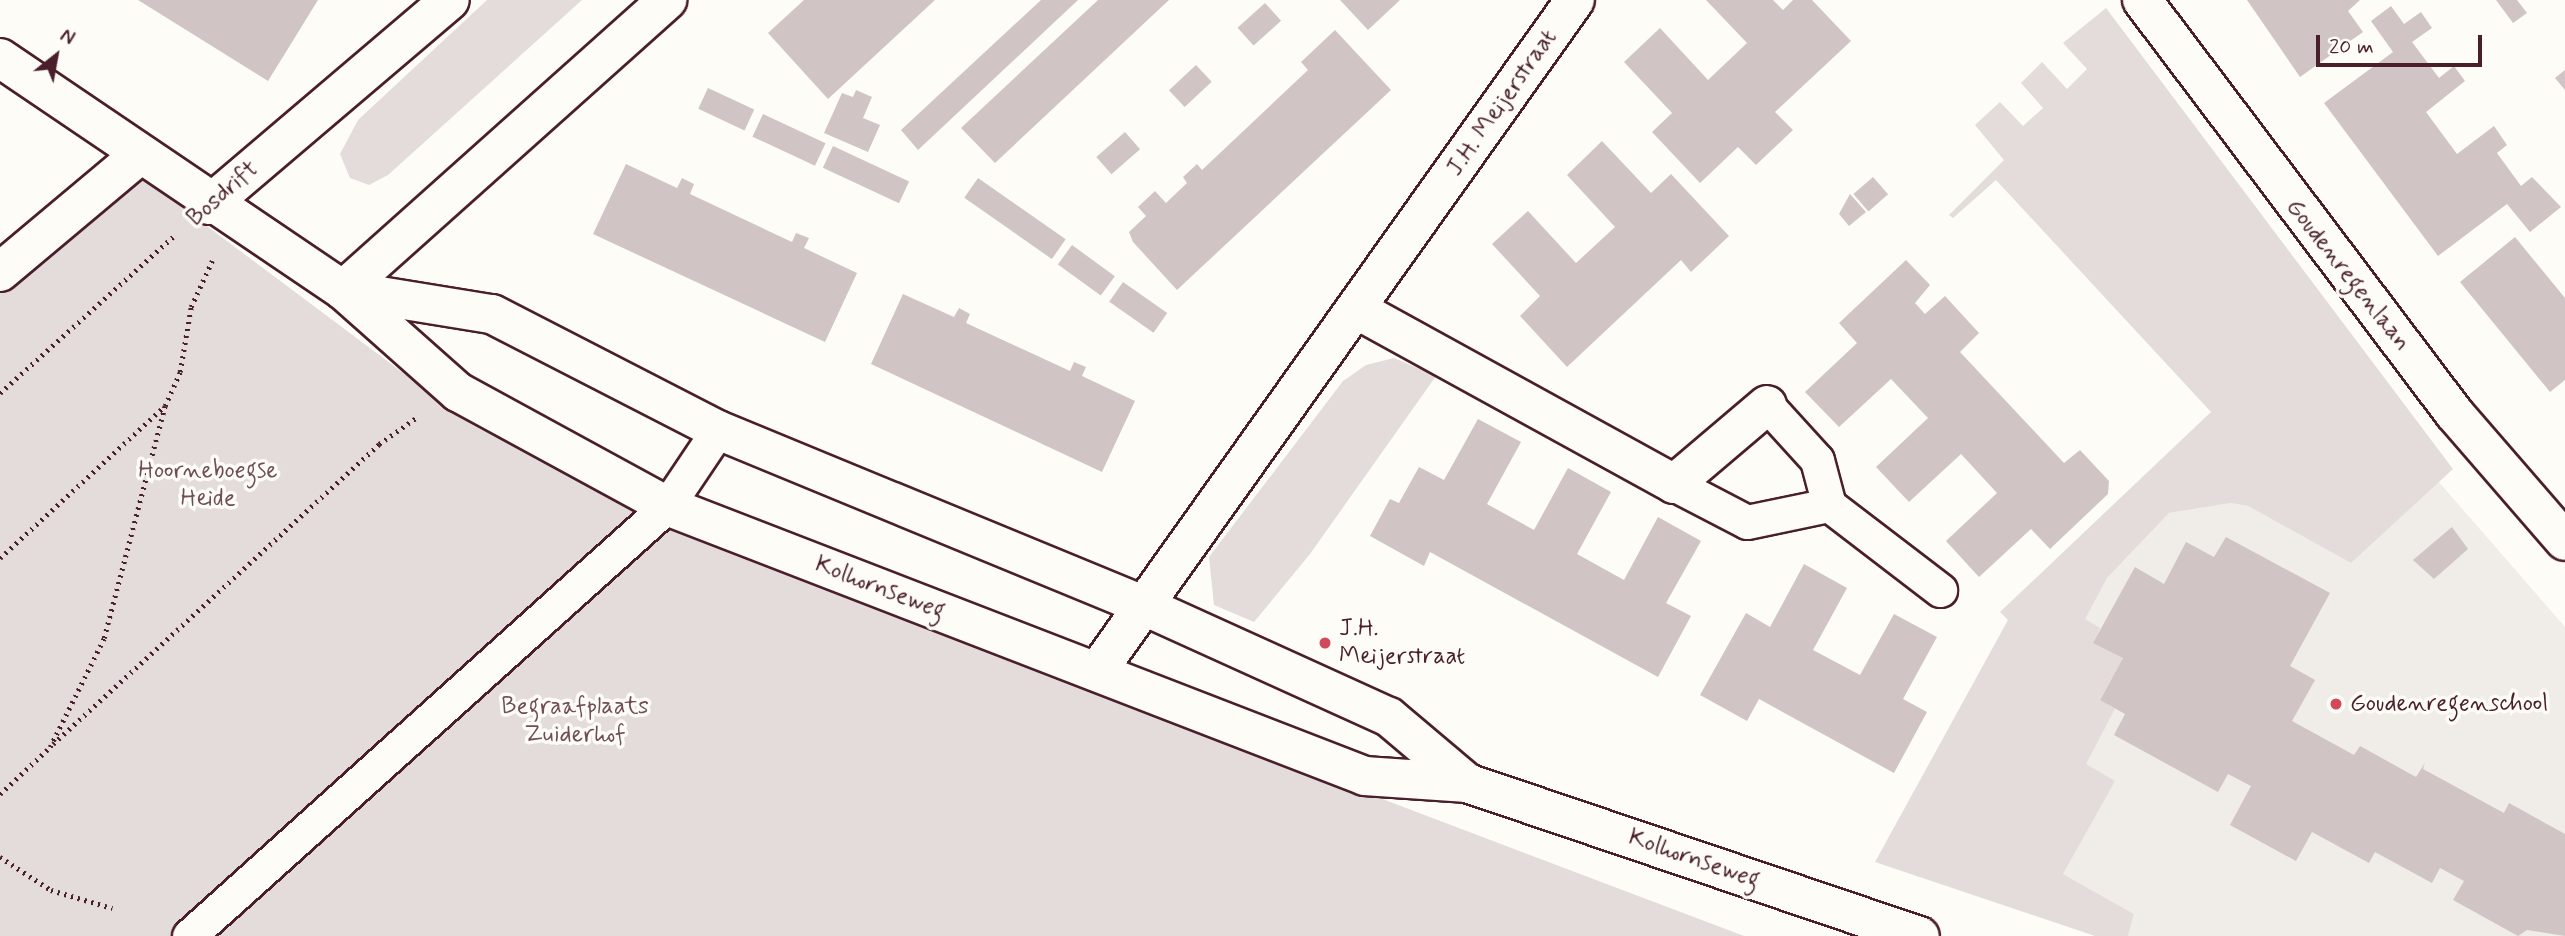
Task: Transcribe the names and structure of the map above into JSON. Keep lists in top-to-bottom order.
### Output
{
  "streets": {
    "street": [
      "J.H. Meijerstraat",
      "Bosdrift",
      "Goudenregenlaan",
      "Kolhornseweg"
    ]
  },
  "crossings": [
    ["J.H. Meijerstraat", "Kolhornseweg"],
    ["Bosdrift", "Kolhornseweg"]
  ],
  "parks": ["Hoorneboegse Heide", "Begraafplaats Zuiderhof"],
  "places": ["J.H. Meijerstraat", "Goudenregenschool"],
  "scale_bar": "20 m",
  "north": "top right"
}
